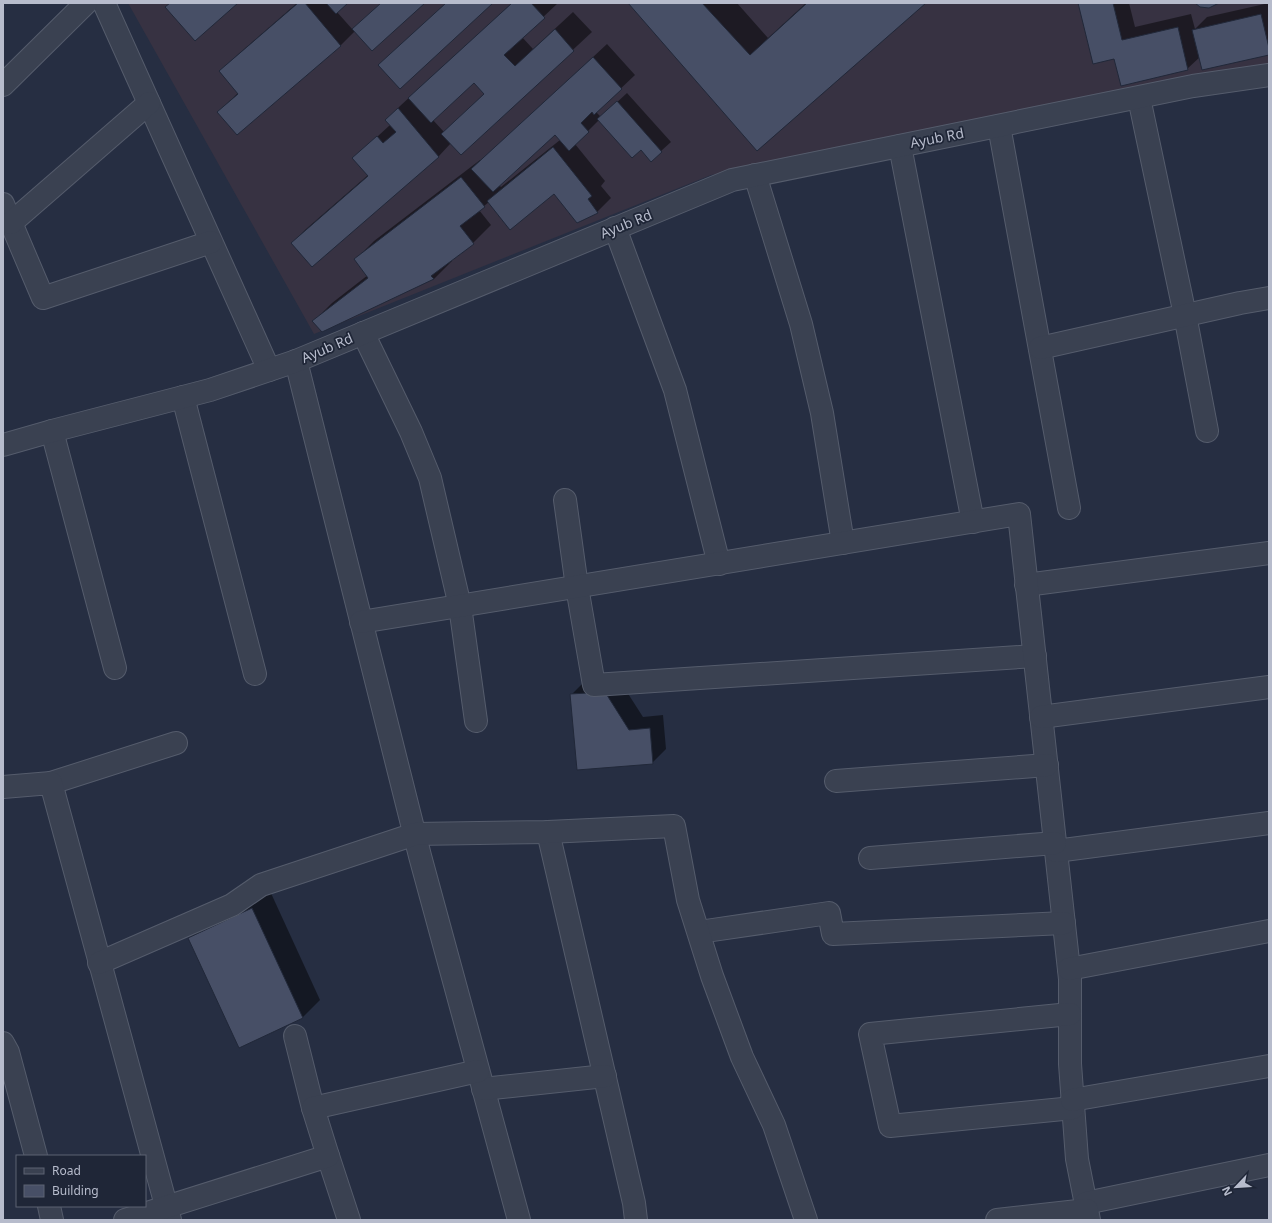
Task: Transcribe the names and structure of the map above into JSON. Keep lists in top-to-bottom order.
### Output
{
  "streets": {
    "street": ["Ayub Rd"]
  },
  "legend": ["Road", "Building"],
  "north": "bottom left"
}
